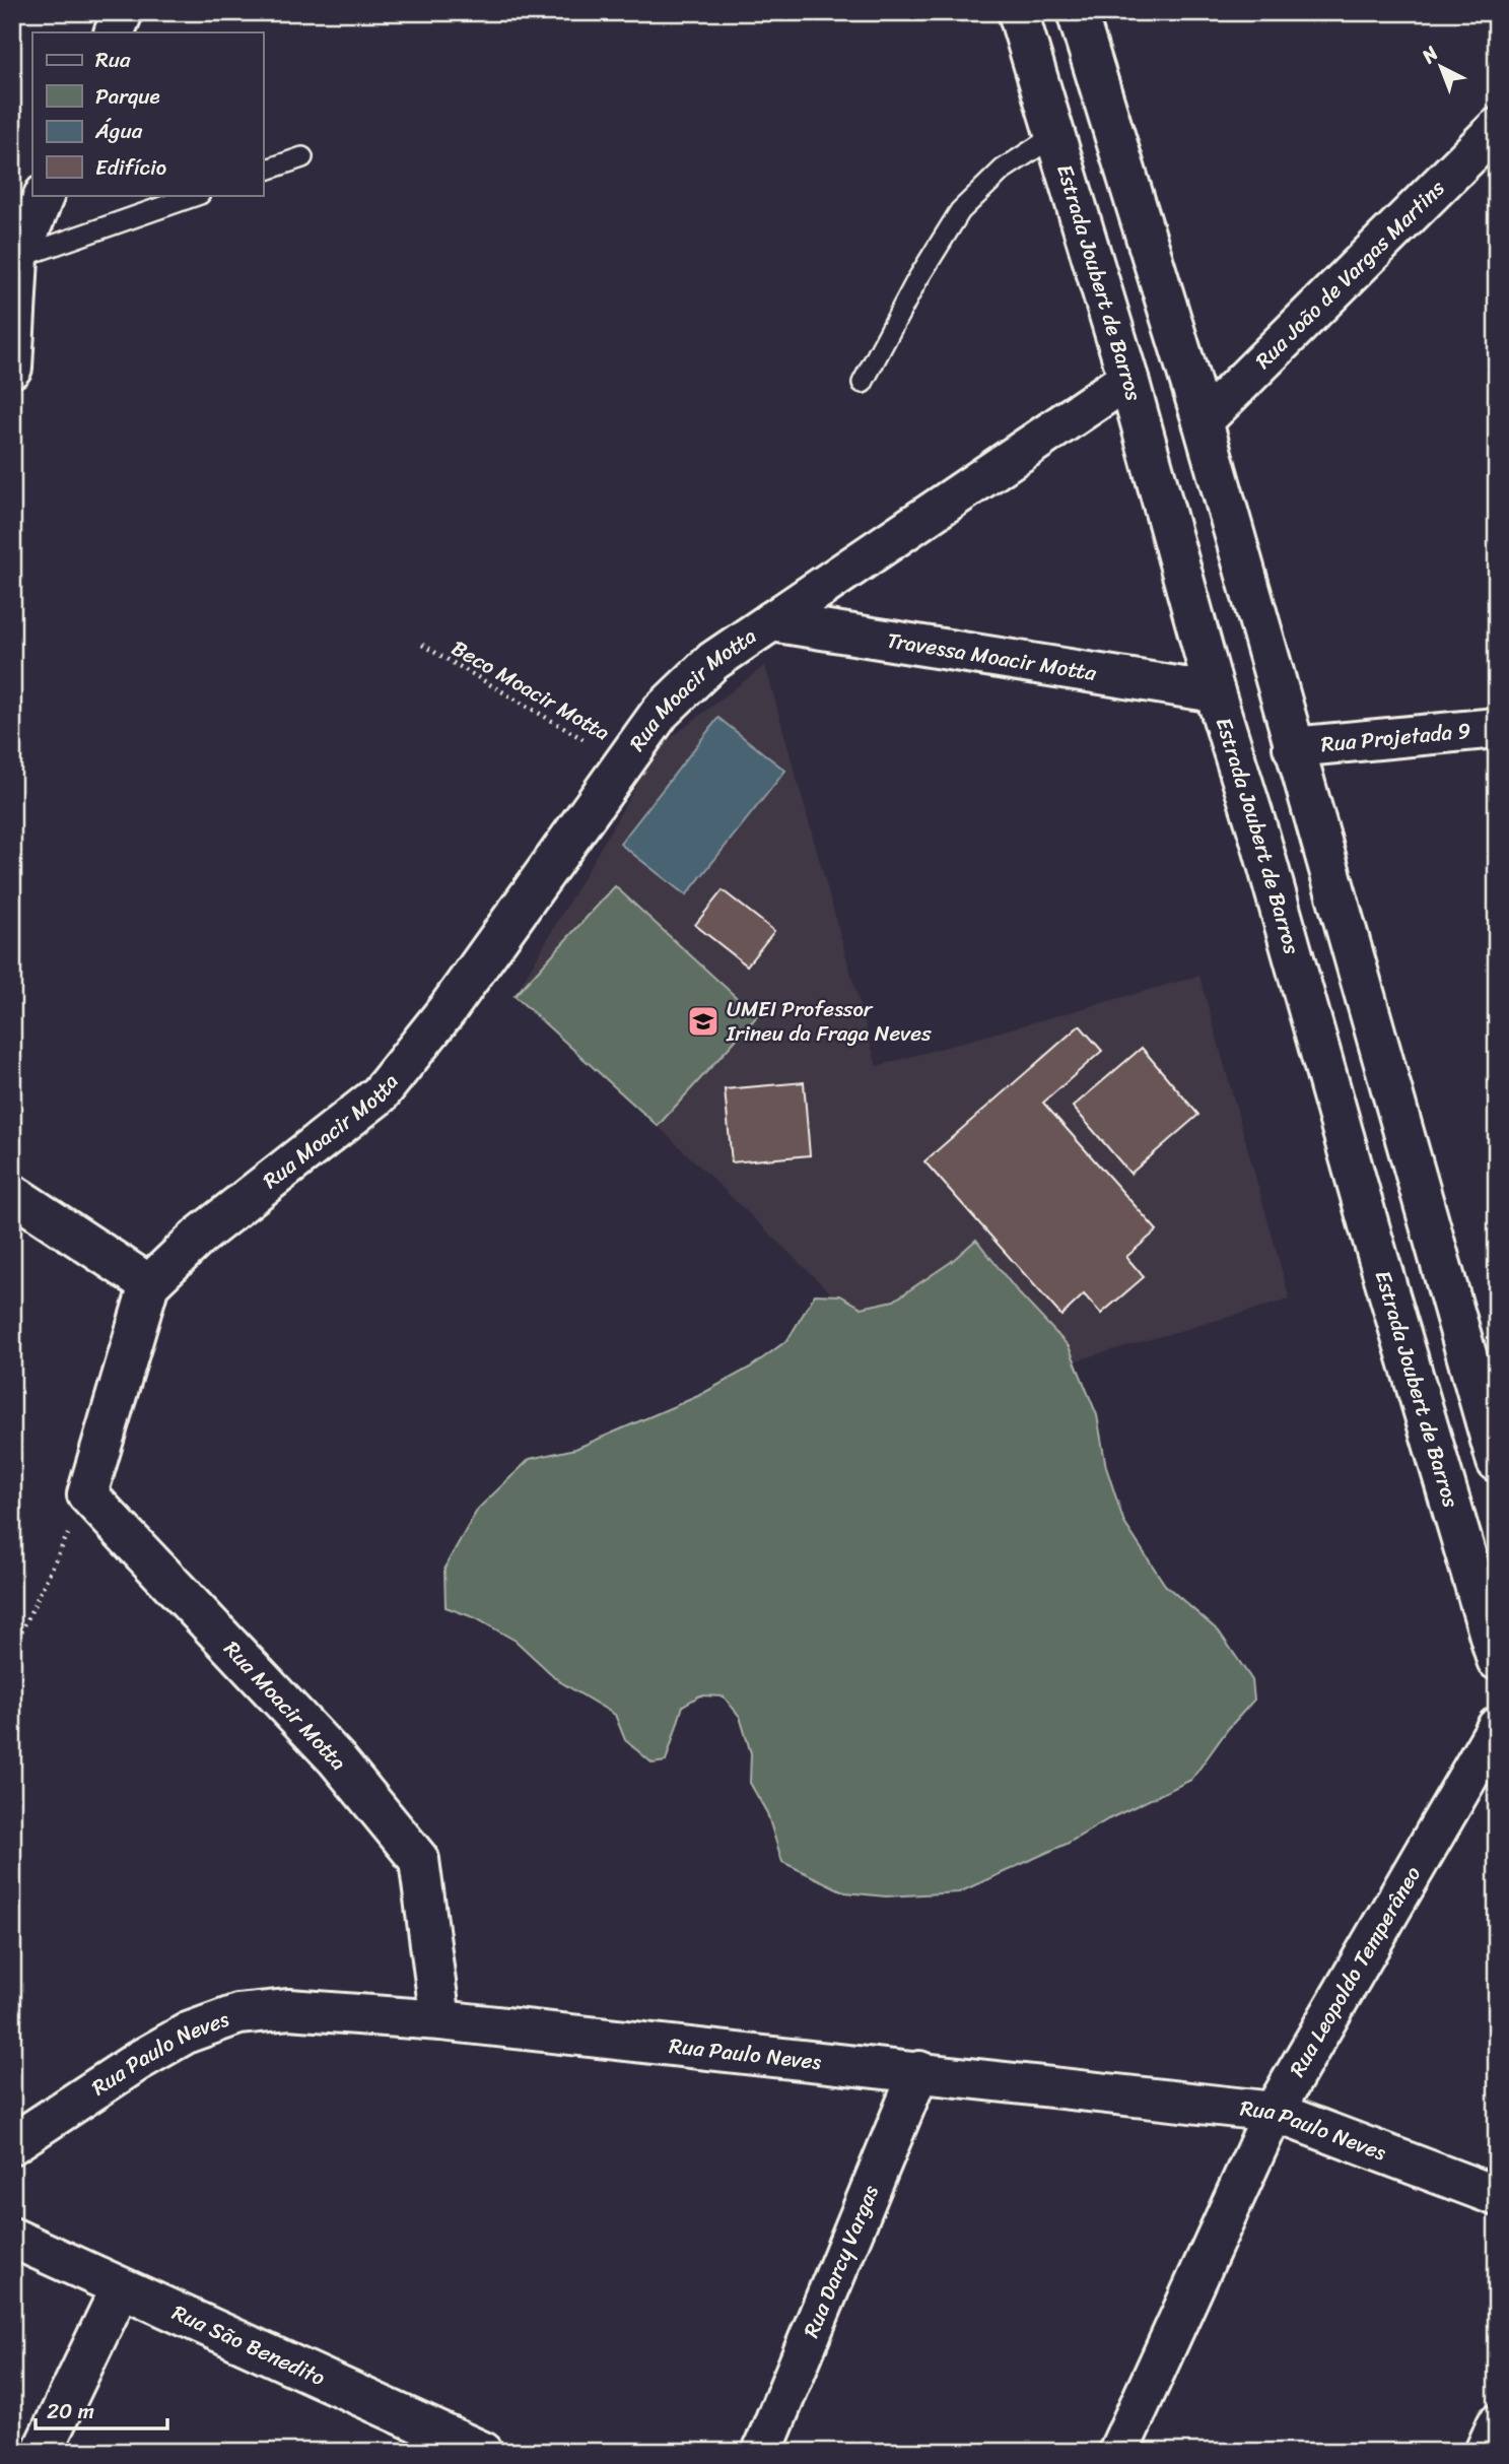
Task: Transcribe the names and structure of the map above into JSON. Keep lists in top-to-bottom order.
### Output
{
  "streets": {
    "street": [
      "Rua João de Vargas Martins",
      "Estrada Joubert de Barros",
      "Travessa Moacir Motta",
      "Rua Moacir Motta",
      "Rua Projetada 9",
      "Rua Leopoldo Temperâneo",
      "Rua Paulo Neves",
      "Rua Darcy Vargas",
      "Rua São Benedito"
    ],
    "path": ["Beco Moacir Motta"]
  },
  "crossings": [
    ["Estrada Joubert de Barros", "Travessa Moacir Motta"],
    ["Estrada Joubert de Barros", "Rua Moacir Motta"],
    ["Travessa Moacir Motta", "Rua Moacir Motta"],
    ["Beco Moacir Motta", "Rua Moacir Motta"],
    ["Rua Moacir Motta", "Rua Paulo Neves"],
    ["Rua Leopoldo Temperâneo", "Rua Paulo Neves"],
    ["Rua Paulo Neves", "Rua Darcy Vargas"]
  ],
  "places": {
    "school or university": ["UMEI Professor Irineu da Fraga Neves"]
  },
  "legend": [
    "Rua",
    "Parque",
    "Água",
    "Edifício"
  ],
  "scale_bar": "20 m",
  "north": "top left"
}
